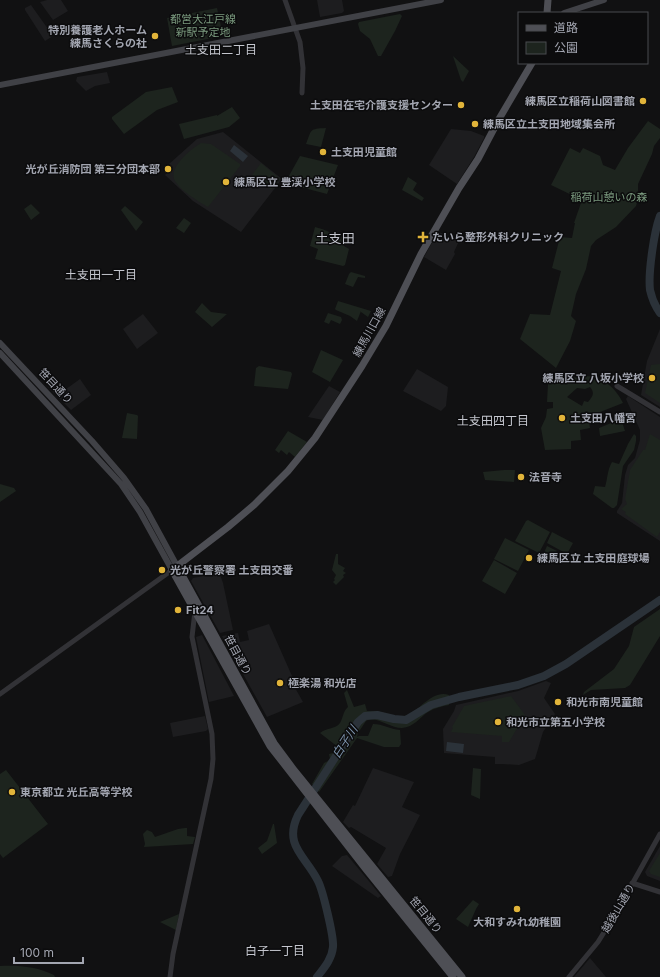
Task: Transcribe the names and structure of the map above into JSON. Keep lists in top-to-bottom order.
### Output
{
  "streets": {
    "main road": ["練馬川口線", "笹目通り"],
    "street": ["越後山通り"]
  },
  "crossings": [
    ["練馬川口線", "笹目通り"]
  ],
  "districts": [
    "土支田二丁目",
    "土支田",
    "土支田一丁目",
    "土支田四丁目",
    "白子一丁目"
  ],
  "water": ["白子川"],
  "parks": ["都営大江戸線 新駅予定地", "稲荷山憩いの森"],
  "places": {
    "other": [
      "特別養護老人ホーム 練馬さくらの社",
      "練馬区立稲荷山図書館",
      "土支田在宅介護支援センター",
      "練馬区立土支田地域集会所",
      "土支田児童館",
      "光が丘消防団 第三分団本部",
      "練馬区立 豊渓小学校",
      "練馬区立 八坂小学校",
      "土支田八幡宮",
      "法音寺",
      "練馬区立 土支田庭球場",
      "光が丘警察署 土支田交番",
      "Fit24",
      "極楽湯 和光店",
      "和光市南児童館",
      "和光市立第五小学校",
      "東京都立 光丘高等学校",
      "大和すみれ幼稚園"
    ],
    "health": ["たいら整形外科クリニック"]
  },
  "legend": ["道路", "公園"],
  "scale_bar": "100 m"
}
